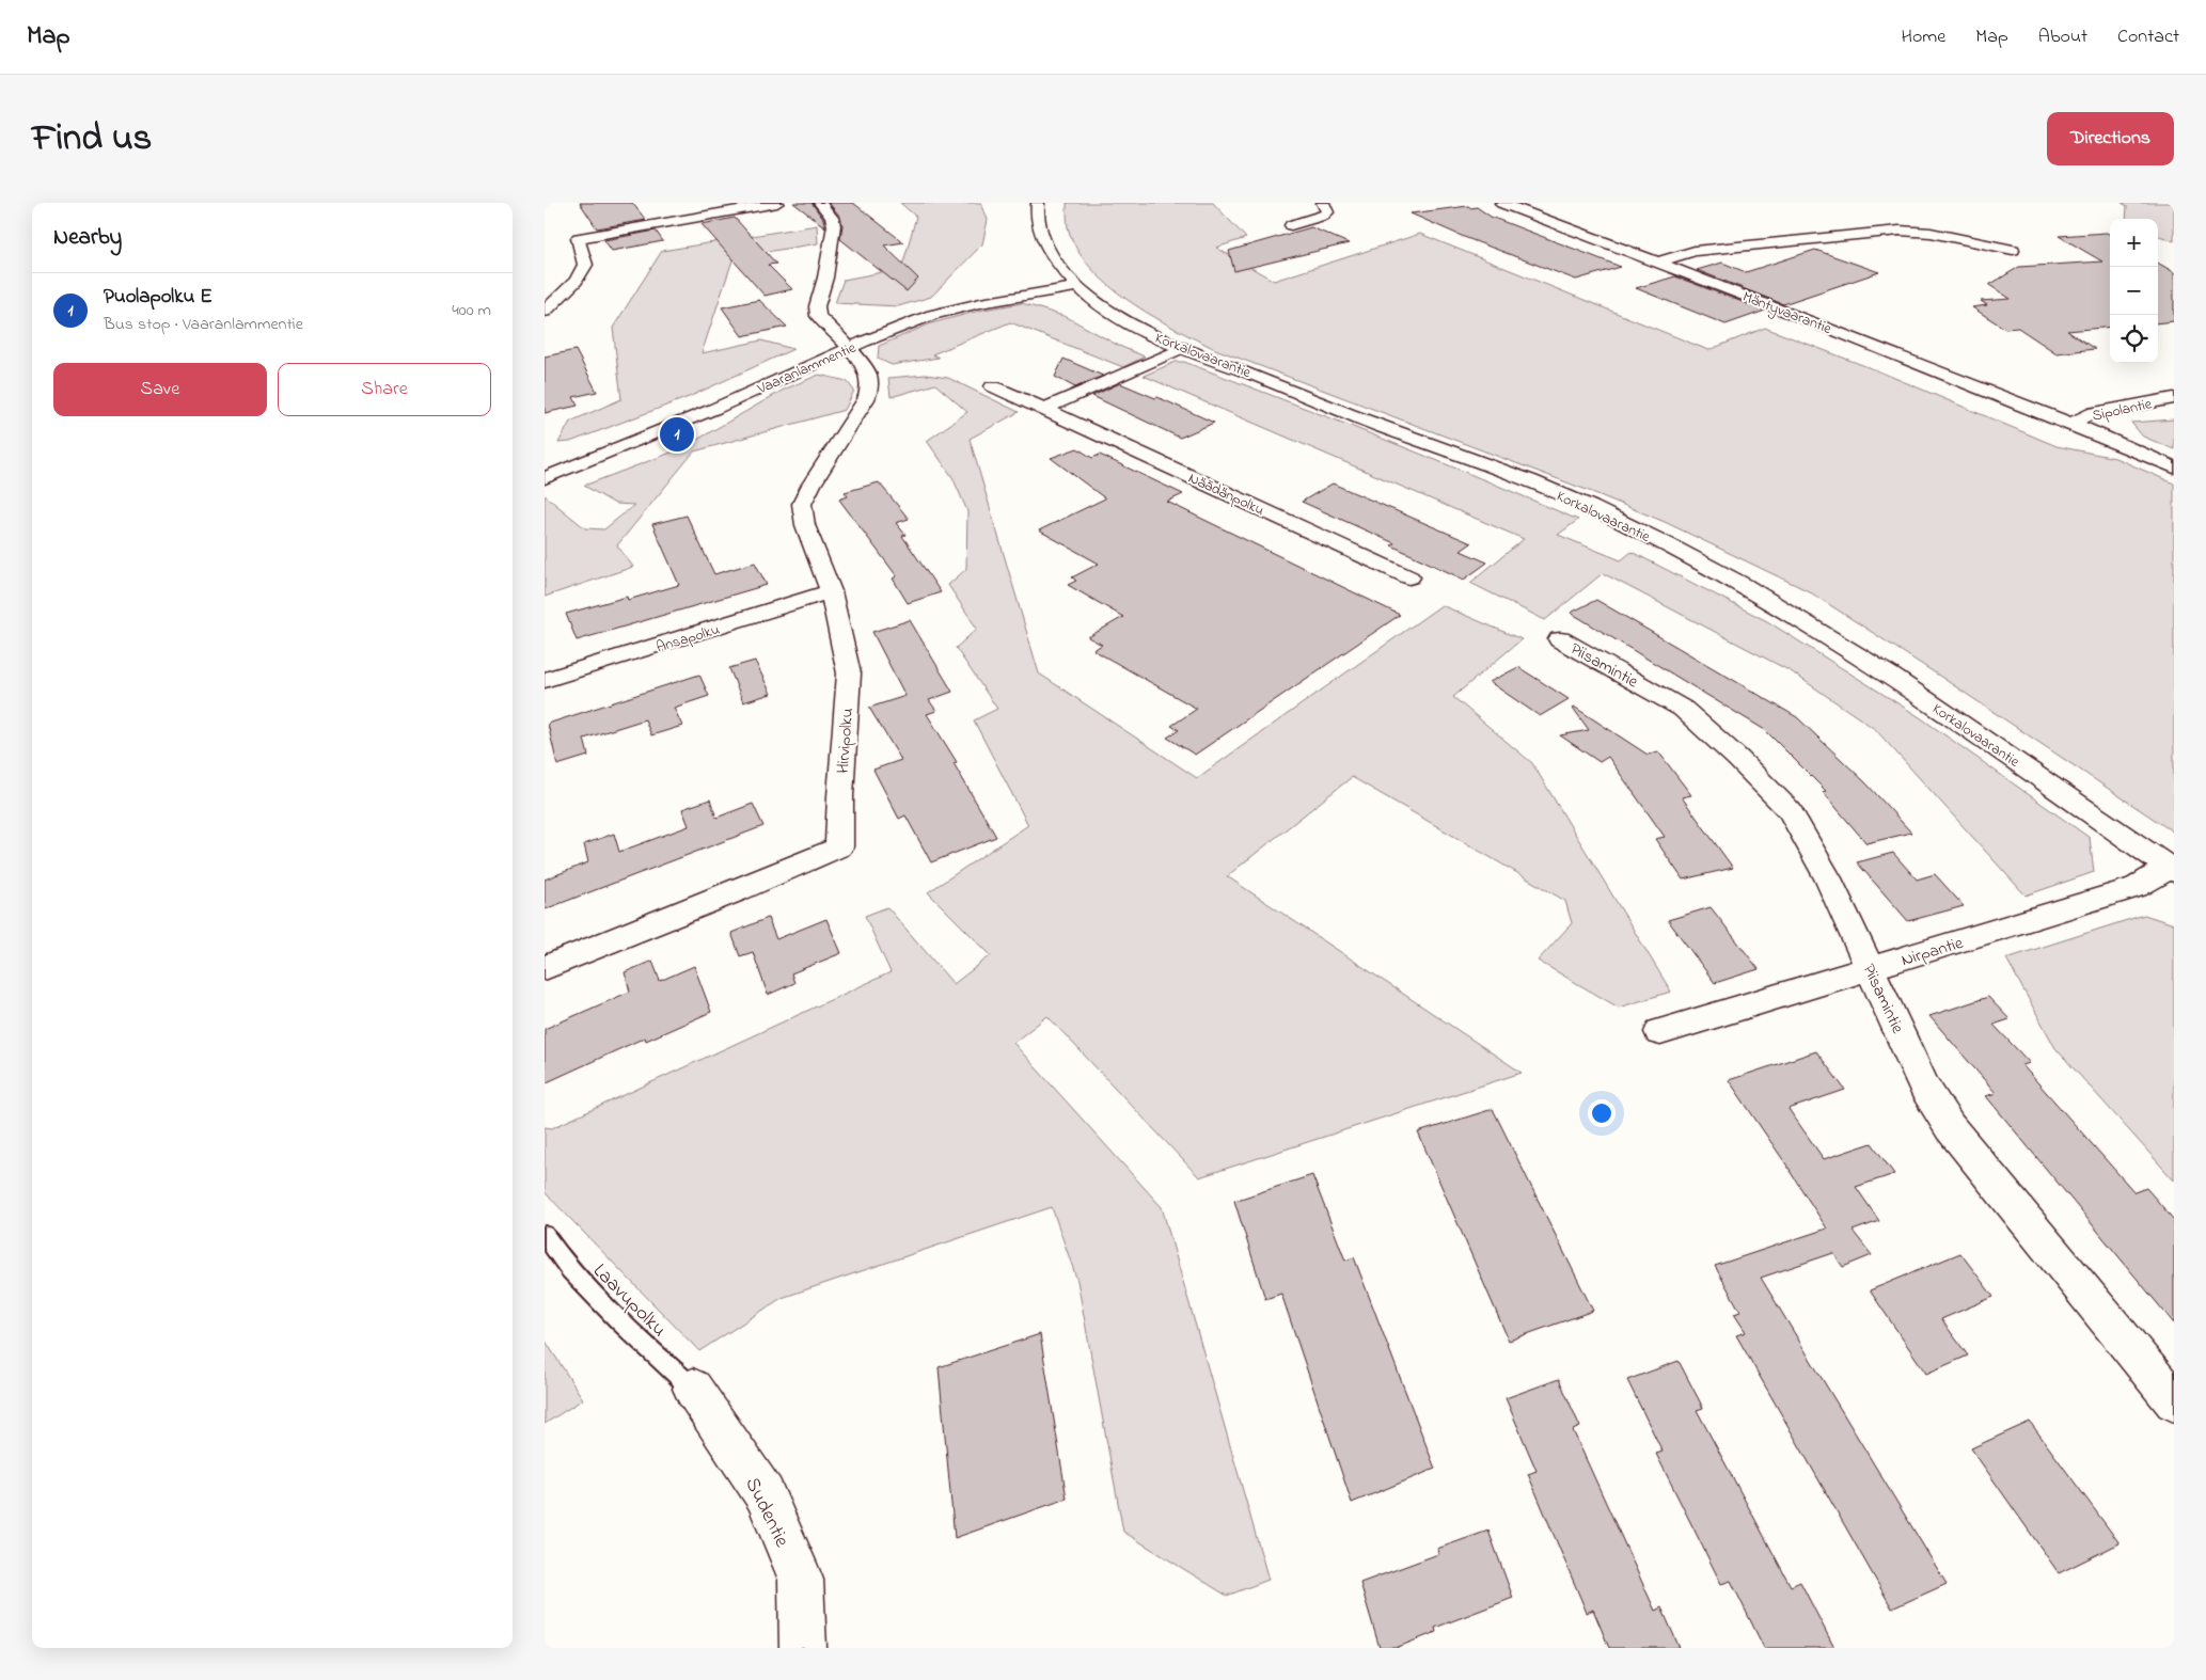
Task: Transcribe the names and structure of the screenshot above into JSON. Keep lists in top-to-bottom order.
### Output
{
  "streets": {
    "street": [
      "Mäntyvaarantie",
      "Korkalovaarantie",
      "Vaaranlammentie",
      "Sipolantie",
      "Näädänpolku",
      "Ansapolku",
      "Piisamintie",
      "Hirvipolku",
      "Nirpantie",
      "Sudentie"
    ],
    "lane": ["Laavupolku"]
  },
  "crossings": [
    ["Mäntyvaarantie", "Sipolantie"],
    ["Korkalovaarantie", "Vaaranlammentie"],
    ["Korkalovaarantie", "Nirpantie"],
    ["Vaaranlammentie", "Hirvipolku"],
    ["Ansapolku", "Hirvipolku"],
    ["Piisamintie", "Nirpantie"],
    ["Laavupolku", "Sudentie"]
  ],
  "page": {
    "header": "Map",
    "nav": [
      "Home",
      "Map",
      "About",
      "Contact"
    ],
    "title": "Find us",
    "buttons": [
      "Directions",
      ["Save", "Share"]
    ],
    "heading": "Nearby",
    "map_buttons": ["+", "−"],
    "list": [
      {
        "mark": "1",
        "name": "Puolapolku E",
        "note": "Bus stop · Vaaranlammentie",
        "value": "400 m"
      }
    ],
    "pins": "1"
  }
}
